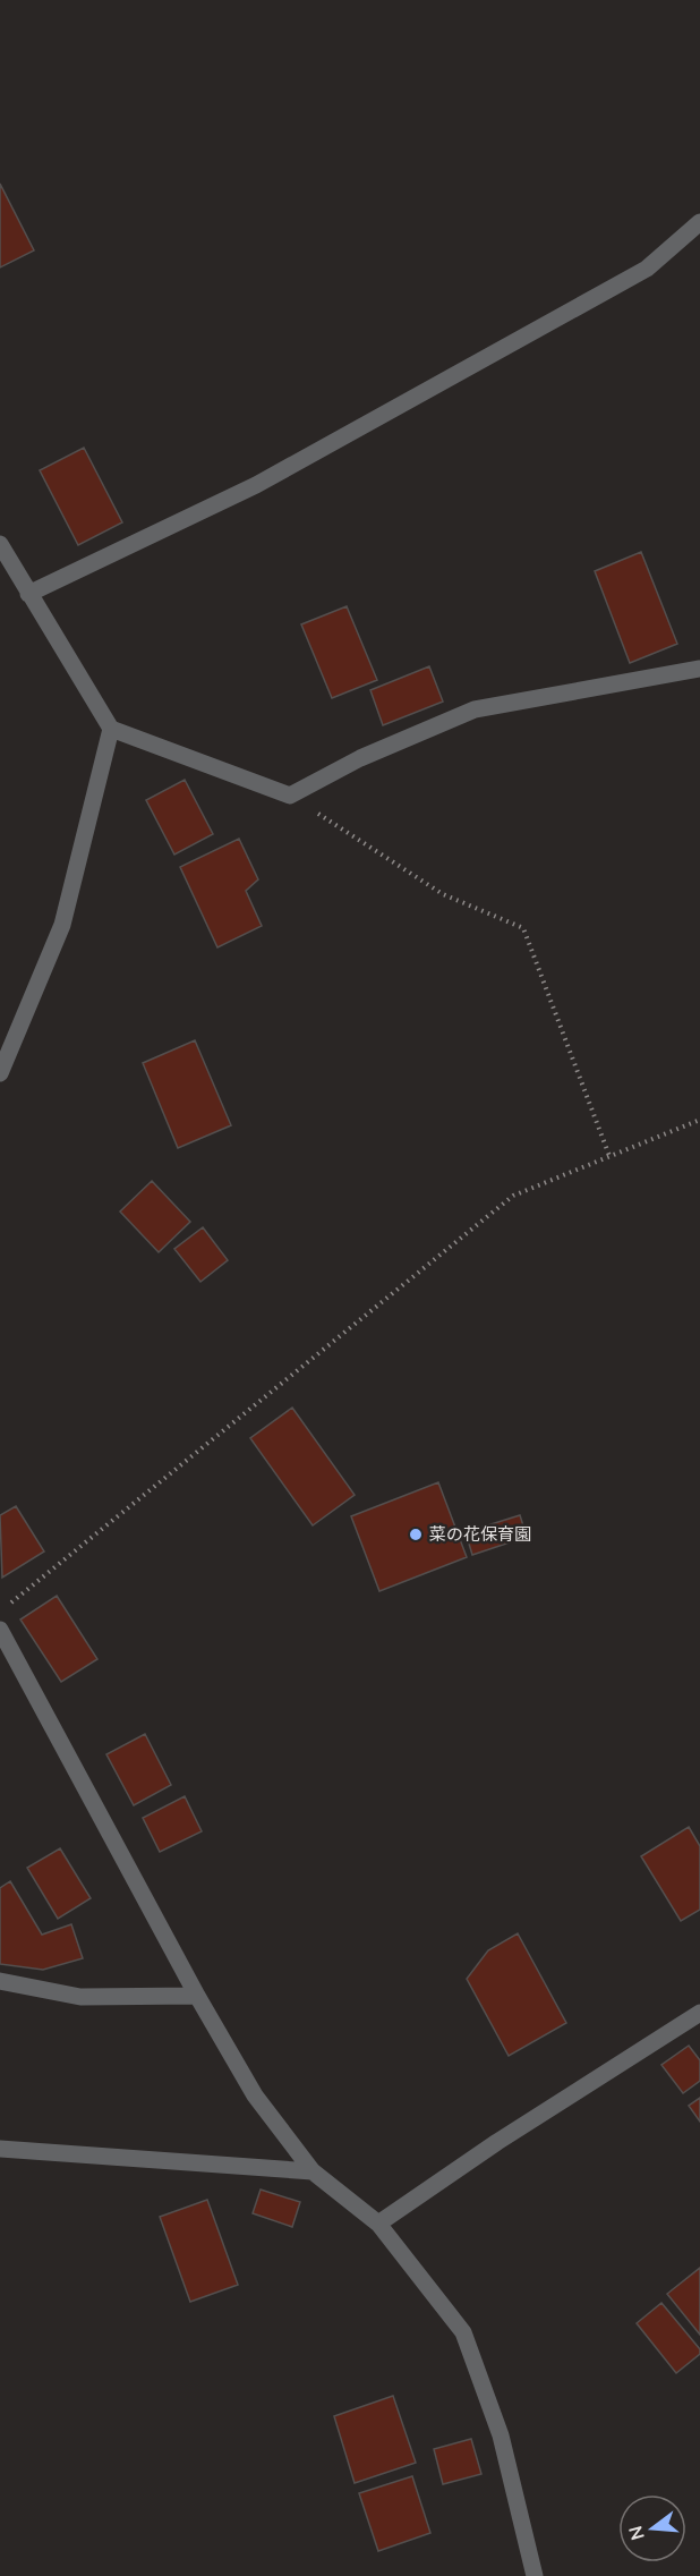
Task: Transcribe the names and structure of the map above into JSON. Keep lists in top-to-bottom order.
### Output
{
  "places": ["菜の花保育園"],
  "north": "left"
}
